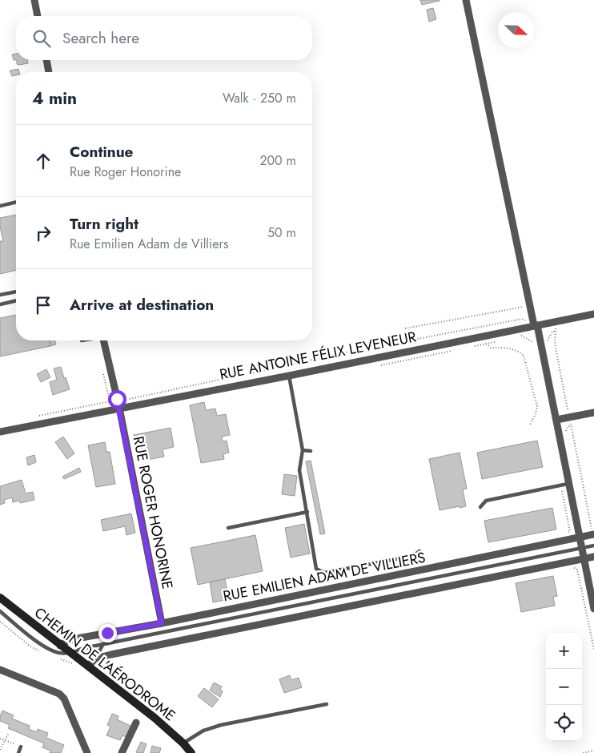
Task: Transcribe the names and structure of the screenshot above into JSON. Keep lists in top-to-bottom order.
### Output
{
  "streets": {
    "main road": ["CHEMIN DE L'AÉRODROME"],
    "street": ["RUE ANTOINE FÉLIX LEVENEUR", "RUE ROGER HONORINE", "RUE EMILIEN ADAM DE VILLIERS"]
  },
  "crossings": [
    ["RUE ANTOINE FÉLIX LEVENEUR", "RUE ROGER HONORINE"],
    ["RUE ROGER HONORINE", "RUE EMILIEN ADAM DE VILLIERS"],
    ["RUE EMILIEN ADAM DE VILLIERS", "CHEMIN DE L'AÉRODROME"]
  ],
  "north": "bottom right",
  "page": {
    "search": "Search here",
    "heading": ["4 min", "Walk · 250 m"],
    "list": [
      ["Continue", "Rue Roger Honorine", "200 m"],
      ["Turn right", "Rue Emilien Adam de Villiers", "50 m"],
      "Arrive at destination"
    ],
    "map_buttons": ["+", "−"]
  }
}
